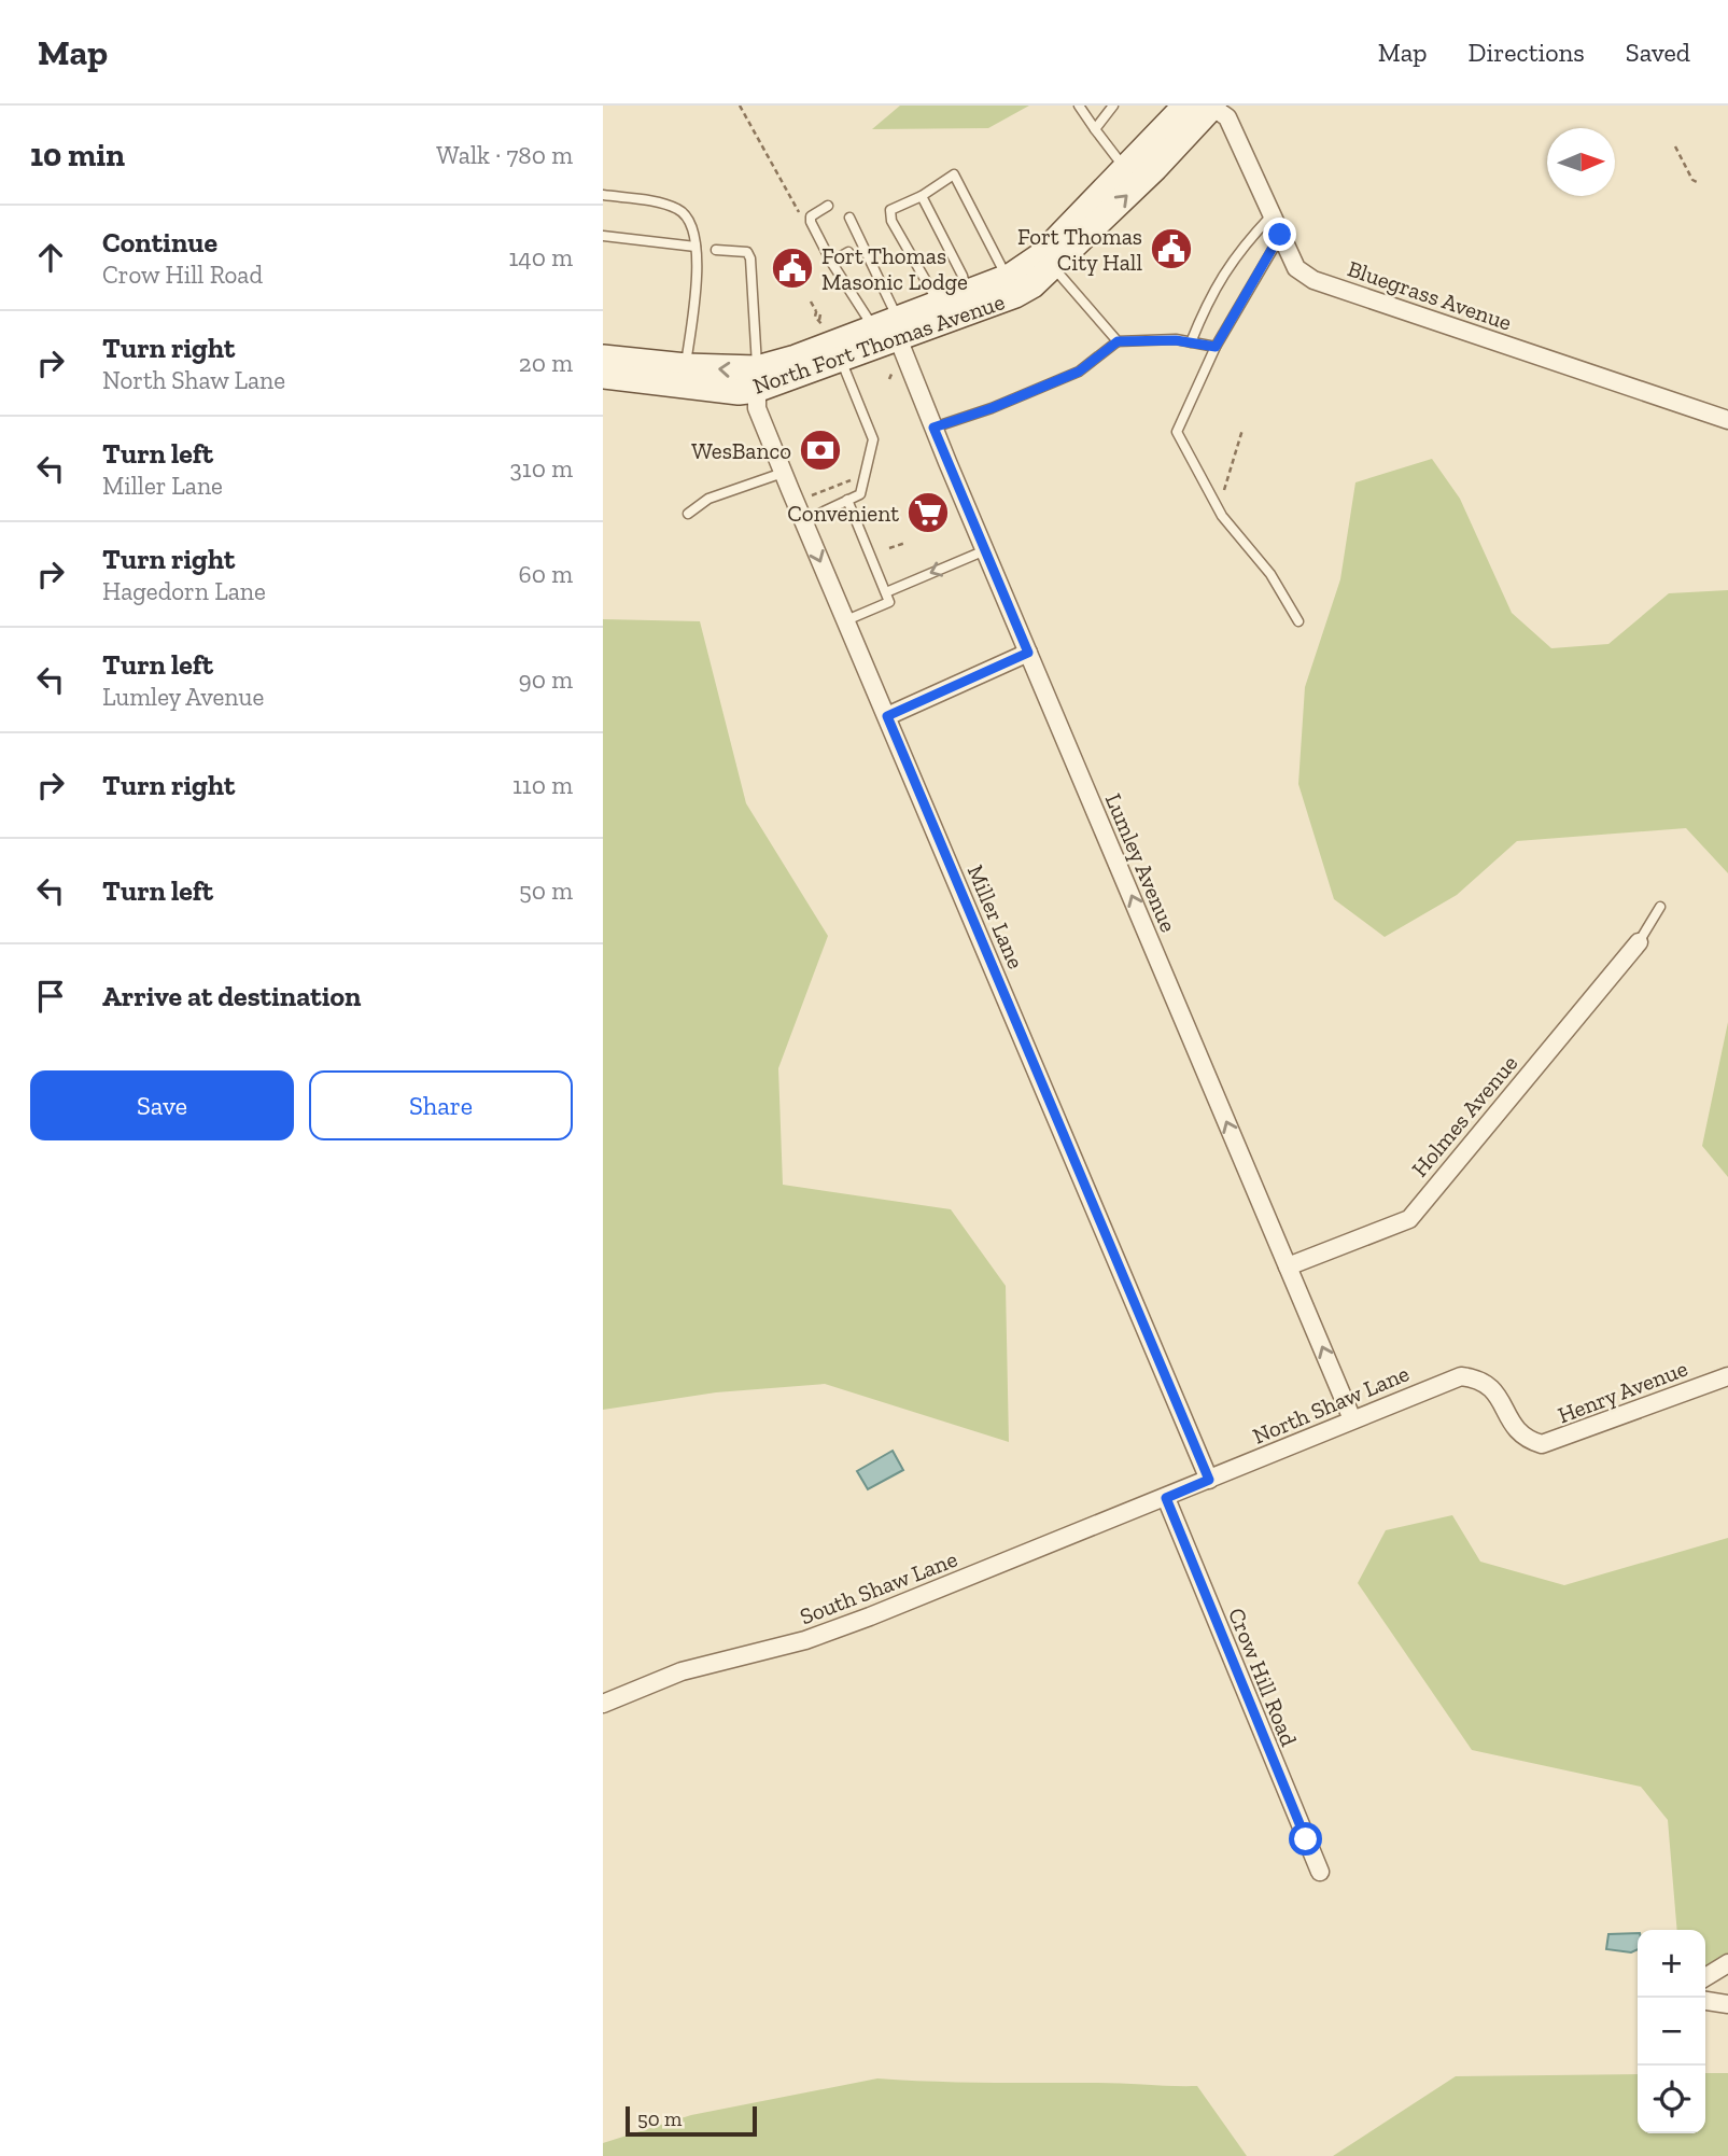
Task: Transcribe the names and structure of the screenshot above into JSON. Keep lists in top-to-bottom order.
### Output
{
  "streets": {
    "main road": ["North Fort Thomas Avenue"],
    "street": [
      "Bluegrass Avenue",
      "Lumley Avenue",
      "Miller Lane",
      "Holmes Avenue",
      "Henry Avenue",
      "North Shaw Lane",
      "South Shaw Lane",
      "Crow Hill Road"
    ]
  },
  "crossings": [
    ["Bluegrass Avenue", "North Fort Thomas Avenue"],
    ["North Fort Thomas Avenue", "Lumley Avenue"],
    ["North Fort Thomas Avenue", "Miller Lane"],
    ["Lumley Avenue", "Holmes Avenue"],
    ["Lumley Avenue", "North Shaw Lane"],
    ["Miller Lane", "North Shaw Lane"],
    ["Henry Avenue", "North Shaw Lane"],
    ["North Shaw Lane", "South Shaw Lane"],
    ["North Shaw Lane", "Crow Hill Road"],
    ["South Shaw Lane", "Crow Hill Road"]
  ],
  "one_way": ["Lumley Avenue"],
  "places": {
    "public building": ["Fort Thomas City Hall", "Fort Thomas Masonic Lodge"],
    "bank": ["WesBanco"],
    "supermarket": ["Convenient"]
  },
  "scale_bar": "50 m",
  "north": "right",
  "page": {
    "header": "Map",
    "nav": ["Map", "Directions", "Saved"],
    "heading": ["10 min", "Walk · 780 m"],
    "list": [
      ["Continue", "Crow Hill Road", "140 m"],
      ["Turn right", "North Shaw Lane", "20 m"],
      ["Turn left", "Miller Lane", "310 m"],
      ["Turn right", "Hagedorn Lane", "60 m"],
      ["Turn left", "Lumley Avenue", "90 m"],
      ["Turn right", "110 m"],
      ["Turn left", "50 m"],
      "Arrive at destination"
    ],
    "buttons": ["Save", "Share"],
    "map_buttons": ["+", "−"],
    "scale": "50 m"
  }
}
